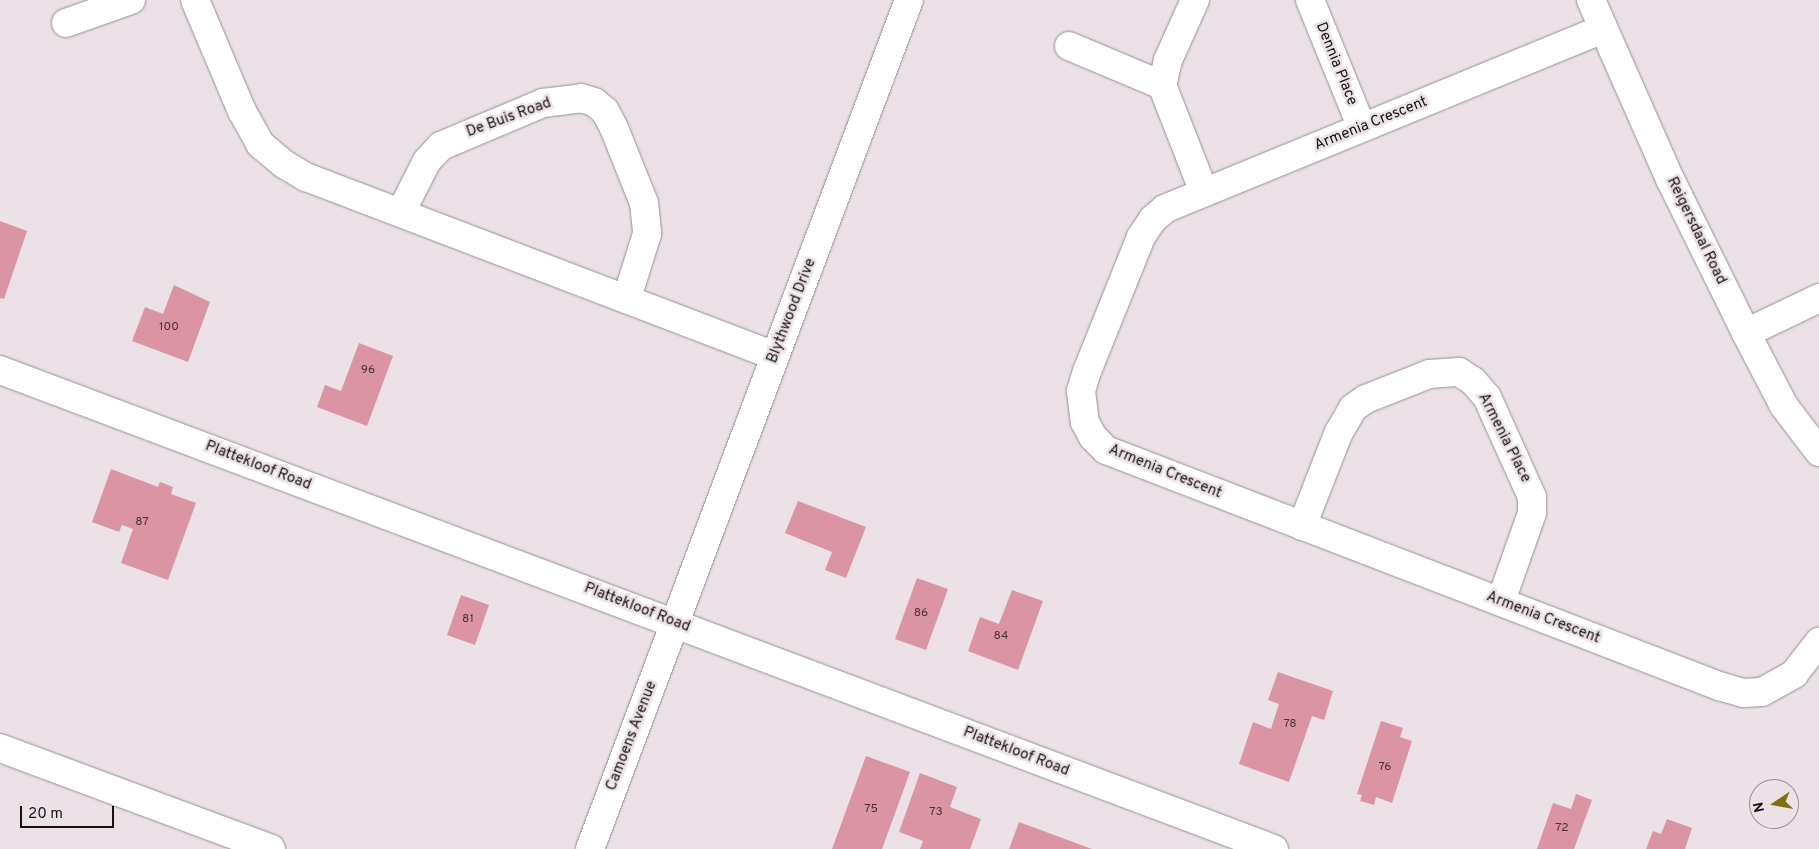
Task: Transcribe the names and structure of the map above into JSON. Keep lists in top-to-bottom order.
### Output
{
  "streets": {
    "street": [
      "Dennia Place",
      "De Buis Road",
      "Armenia Crescent",
      "Reigersdaal Road",
      "Blythwood Drive",
      "Armenia Place",
      "Plattekloof Road",
      "Camoens Avenue"
    ]
  },
  "crossings": [
    ["Dennia Place", "Armenia Crescent"],
    ["Armenia Crescent", "Reigersdaal Road"],
    ["Armenia Crescent", "Armenia Place"],
    ["Blythwood Drive", "Plattekloof Road"],
    ["Blythwood Drive", "Camoens Avenue"],
    ["Plattekloof Road", "Camoens Avenue"]
  ],
  "house_numbers": [
    "100",
    "96",
    "87",
    "86",
    "81",
    "84",
    "78",
    "76",
    "75",
    "73",
    "72"
  ],
  "scale_bar": "20 m",
  "north": "left"
}
